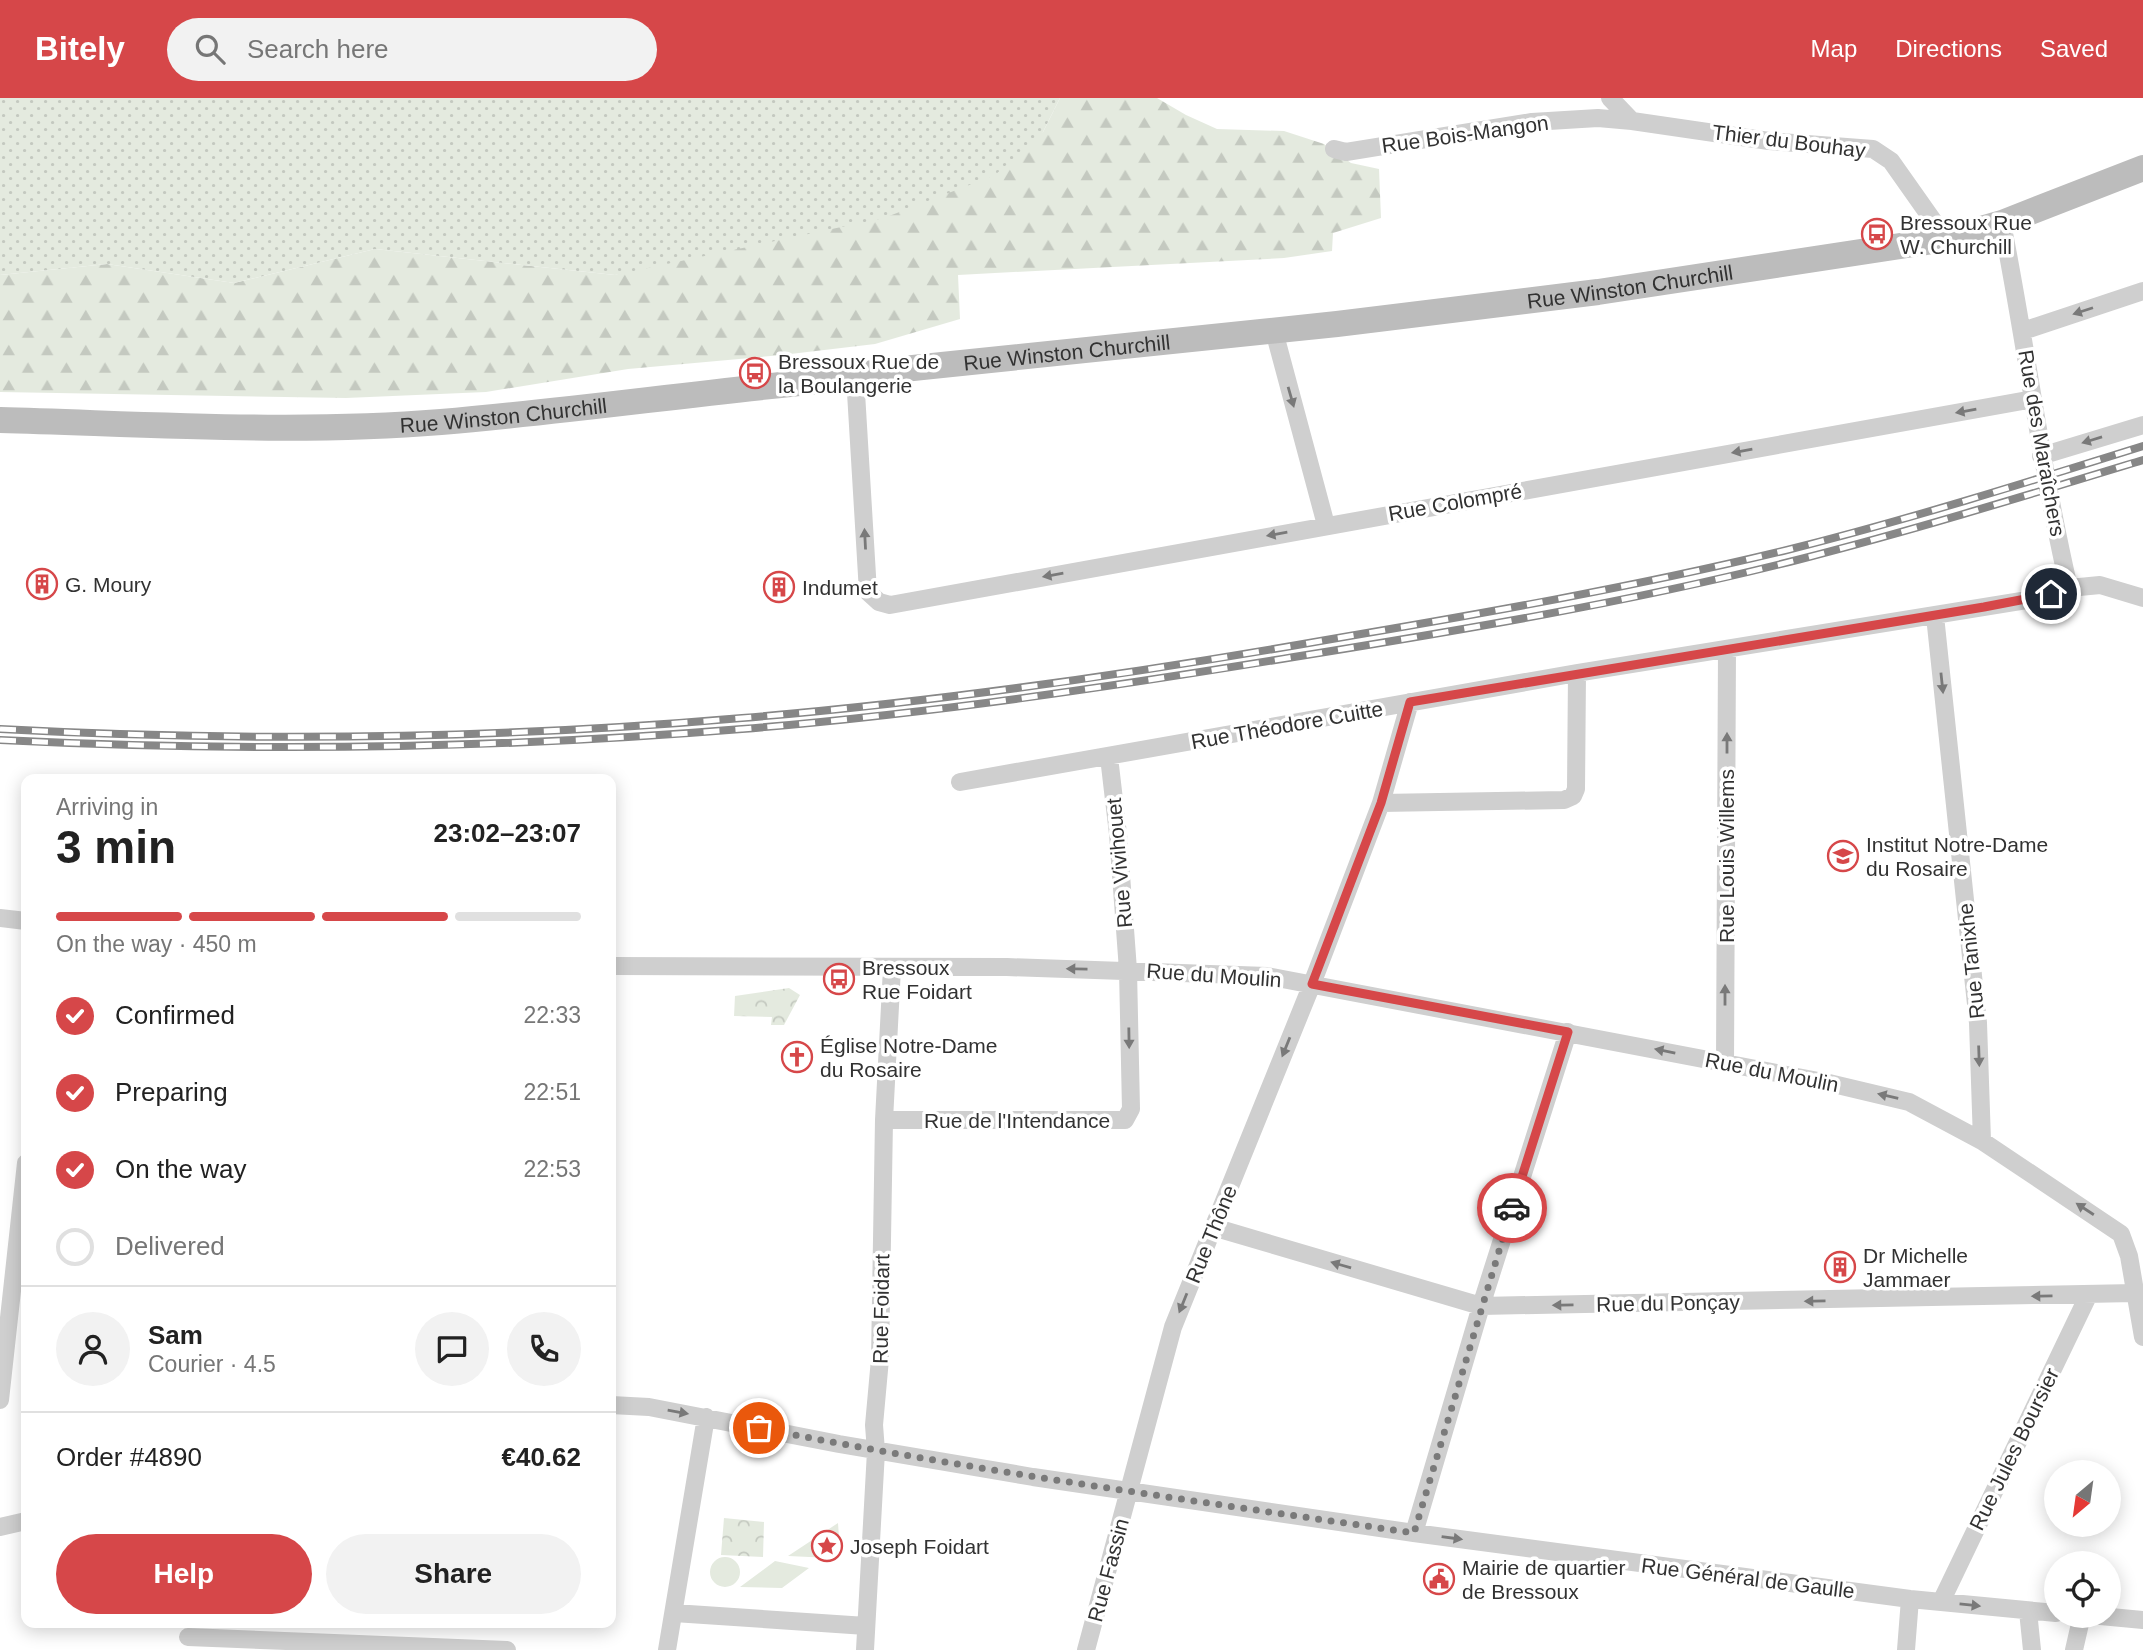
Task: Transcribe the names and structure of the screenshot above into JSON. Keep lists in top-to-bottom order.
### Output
{
  "streets": {
    "main road": ["Rue Winston Churchill"],
    "street": [
      "Rue Bois-Mangon",
      "Thier du Bouhay",
      "Rue des Maraîchers",
      "Rue Colompré",
      "Rue Théodore Cuitte",
      "Rue Louis Willems",
      "Rue Vivihouet",
      "Rue Tanixhe",
      "Rue du Moulin",
      "Rue de l'Intendance",
      "Rue Thône",
      "Rue du Ponçay",
      "Rue Foidart",
      "Rue Jules Boursier",
      "Rue Fassin",
      "Rue Général de Gaulle"
    ]
  },
  "crossings": [
    ["Rue Bois-Mangon", "Thier du Bouhay"],
    ["Thier du Bouhay", "Rue Winston Churchill"],
    ["Rue Winston Churchill", "Rue des Maraîchers"],
    ["Rue Winston Churchill", "Rue Colompré"],
    ["Rue des Maraîchers", "Rue Colompré"],
    ["Rue des Maraîchers", "Rue Théodore Cuitte"],
    ["Rue Théodore Cuitte", "Rue Louis Willems"],
    ["Rue Théodore Cuitte", "Rue Vivihouet"],
    ["Rue Théodore Cuitte", "Rue Tanixhe"],
    ["Rue Théodore Cuitte", "Rue Thône"],
    ["Rue Louis Willems", "Rue du Moulin"],
    ["Rue Vivihouet", "Rue du Moulin"],
    ["Rue Vivihouet", "Rue de l'Intendance"],
    ["Rue Tanixhe", "Rue du Moulin"],
    ["Rue du Moulin", "Rue de l'Intendance"],
    ["Rue du Moulin", "Rue Thône"],
    ["Rue du Moulin", "Rue Foidart"],
    ["Rue de l'Intendance", "Rue Foidart"],
    ["Rue Thône", "Rue du Ponçay"],
    ["Rue Thône", "Rue Fassin"],
    ["Rue Thône", "Rue Général de Gaulle"],
    ["Rue du Ponçay", "Rue Jules Boursier"],
    ["Rue Foidart", "Rue Général de Gaulle"],
    ["Rue Jules Boursier", "Rue Général de Gaulle"],
    ["Rue Fassin", "Rue Général de Gaulle"]
  ],
  "one_way": [
    "Rue Colompré",
    "Rue Louis Willems",
    "Rue Tanixhe",
    "Rue du Moulin",
    "Rue Thône",
    "Rue du Ponçay",
    "Rue Général de Gaulle"
  ],
  "places": {
    "bus stop": ["Bressoux Rue W. Churchill", "Bressoux Rue de la Boulangerie", "Bressoux Rue Foidart"],
    "building": ["G. Moury", "Indumet", "Dr Michelle Jammaer"],
    "school or university": ["Institut Notre-Dame du Rosaire"],
    "church": ["Église Notre-Dame du Rosaire"],
    "place": ["Joseph Foidart"],
    "public building": ["Mairie de quartier de Bressoux"]
  },
  "north": "bottom left",
  "page": {
    "header": "Bitely",
    "search": "Search here",
    "nav": ["Map", "Directions", "Saved"],
    "heading": ["3 min", "Arriving in", "23:02–23:07"],
    "panel": [
      "Sam",
      "Courier · 4.5",
      "Order #4890",
      "€40.62"
    ],
    "bar": "On the way · 450 m",
    "list": [
      ["Confirmed", "22:33"],
      ["Preparing", "22:51"],
      ["On the way", "22:53"],
      "Delivered"
    ],
    "buttons": ["Help", "Share"]
  }
}
